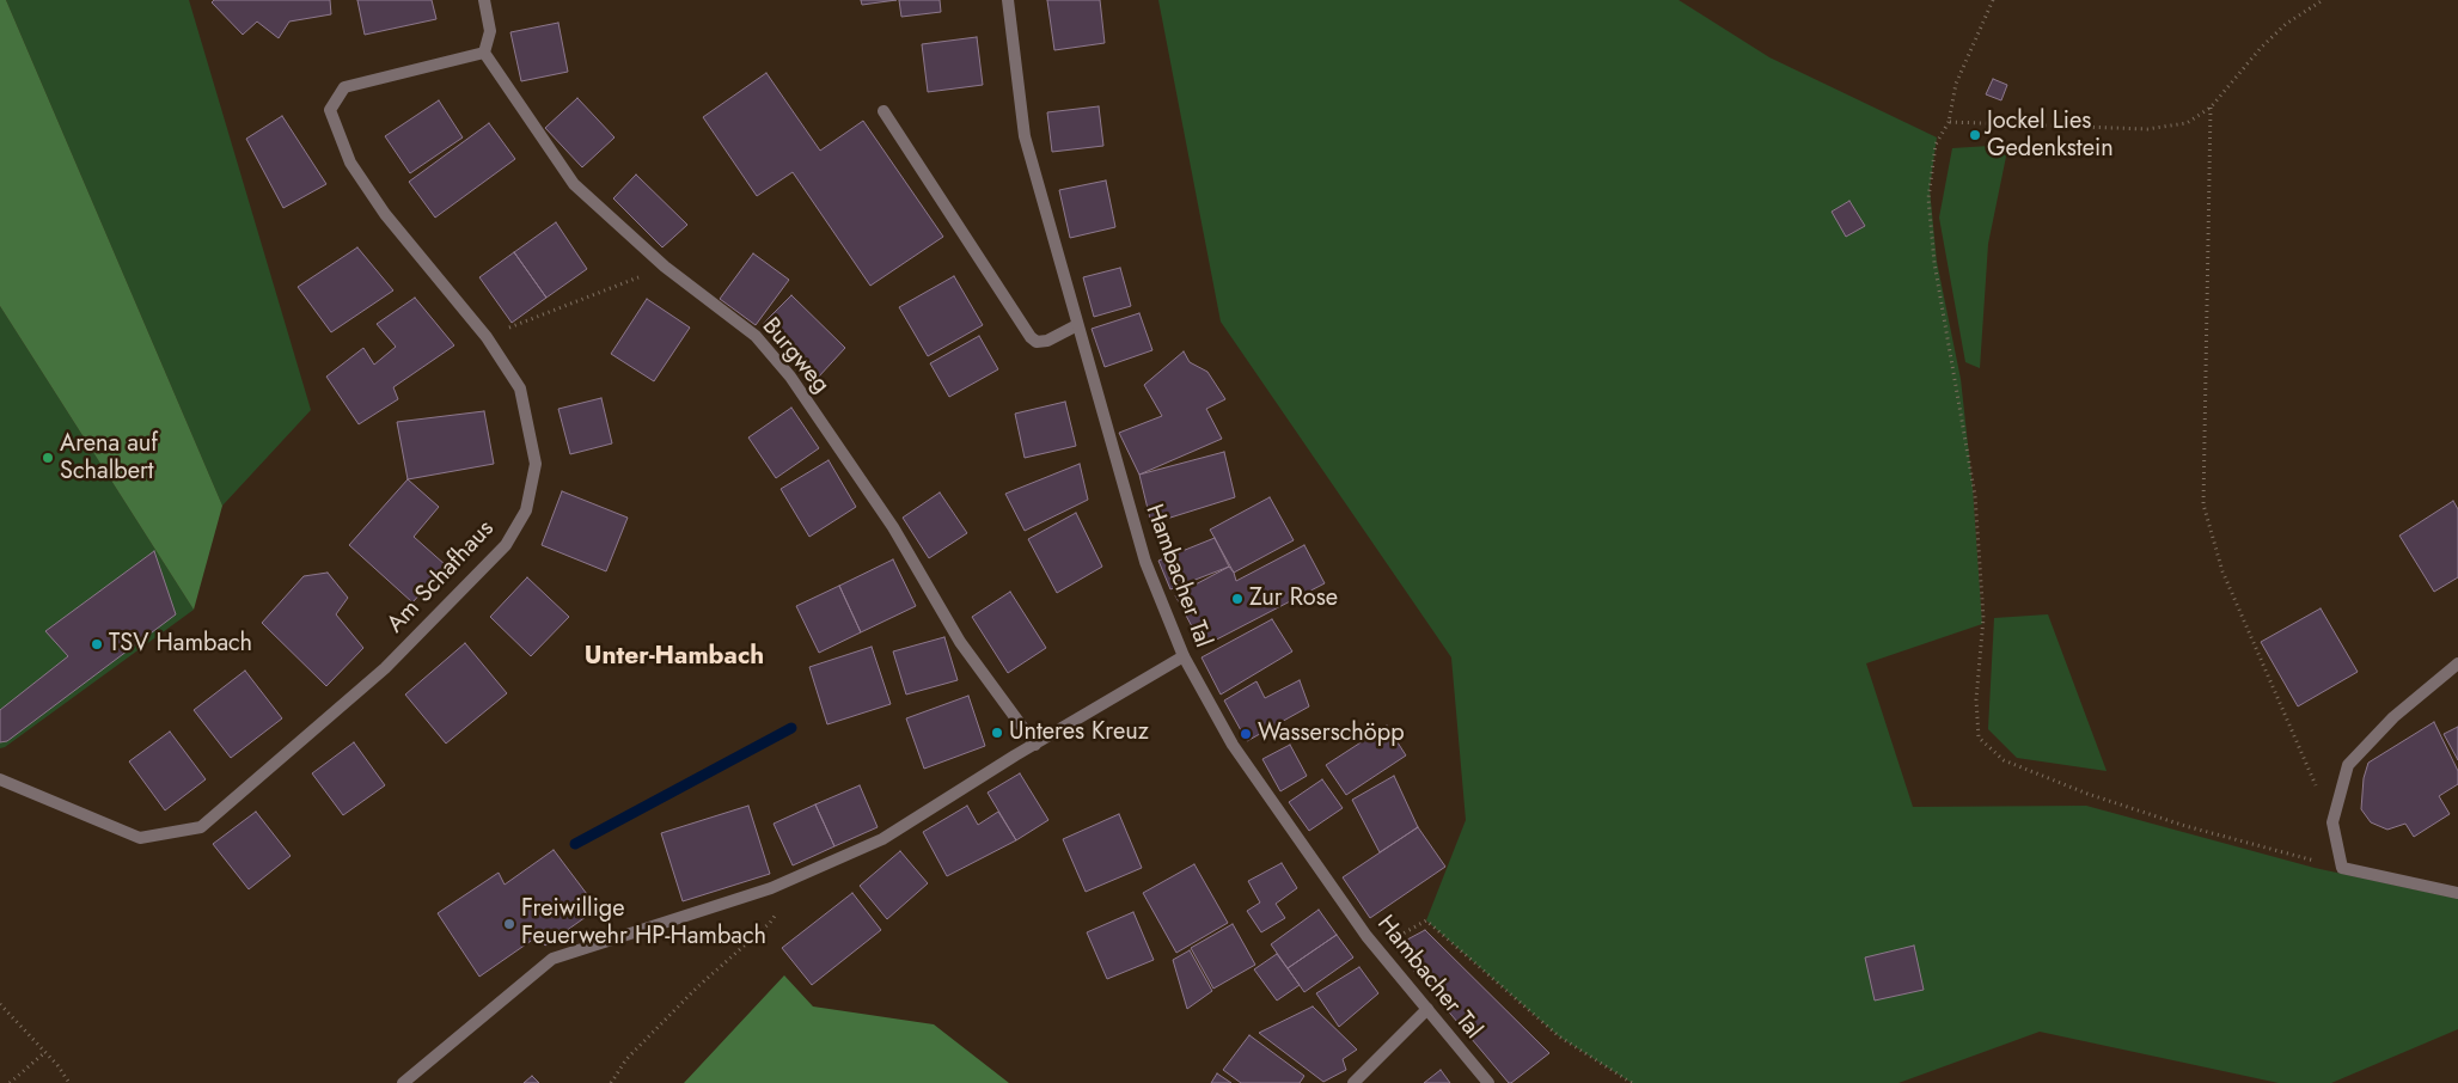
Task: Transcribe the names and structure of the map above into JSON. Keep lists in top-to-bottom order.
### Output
{
  "streets": {
    "street": ["Burgweg", "Hambacher Tal", "Am Schafhaus"]
  },
  "crossings": [
    ["Burgweg", "Am Schafhaus"]
  ],
  "districts": ["Unter-Hambach"],
  "places": [
    "Jockel Lies Gedenkstein",
    "Arena auf Schalbert",
    "Zur Rose",
    "TSV Hambach",
    "Unteres Kreuz",
    "Wasserschöpp",
    "Freiwillige Feuerwehr HP-Hambach"
  ]
}
